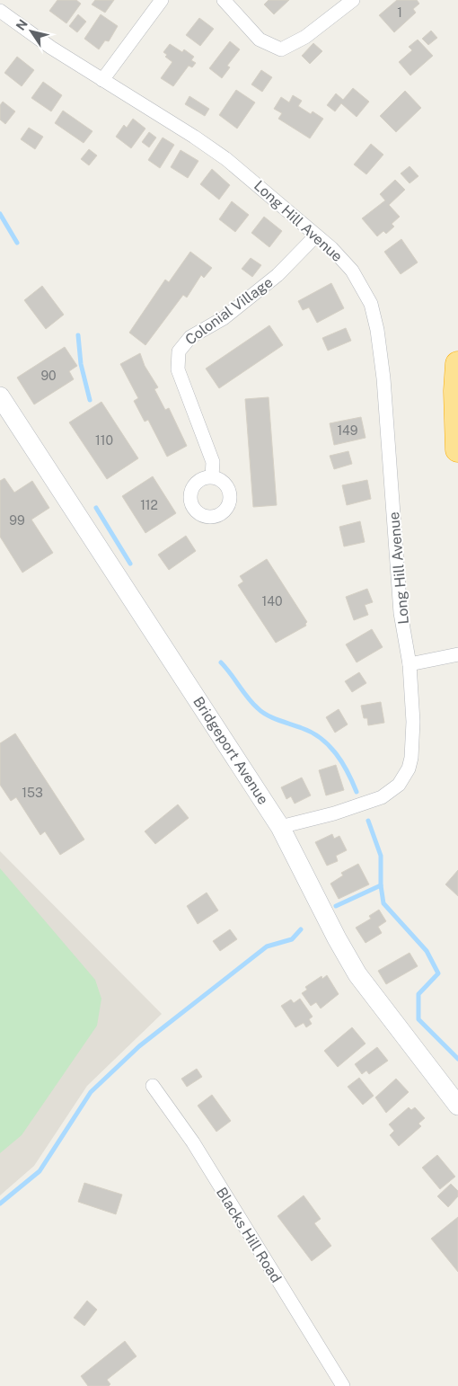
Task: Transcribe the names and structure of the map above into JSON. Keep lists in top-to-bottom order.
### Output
{
  "streets": {
    "main road": ["Bridgeport Avenue"],
    "street": ["Long Hill Avenue", "Colonial Village", "Blacks Hill Road"]
  },
  "crossings": [
    ["Long Hill Avenue", "Colonial Village"],
    ["Long Hill Avenue", "Bridgeport Avenue"]
  ],
  "house_numbers": [
    "1",
    "90",
    "149",
    "110",
    "112",
    "99",
    "140",
    "153"
  ],
  "north": "top left"
}
